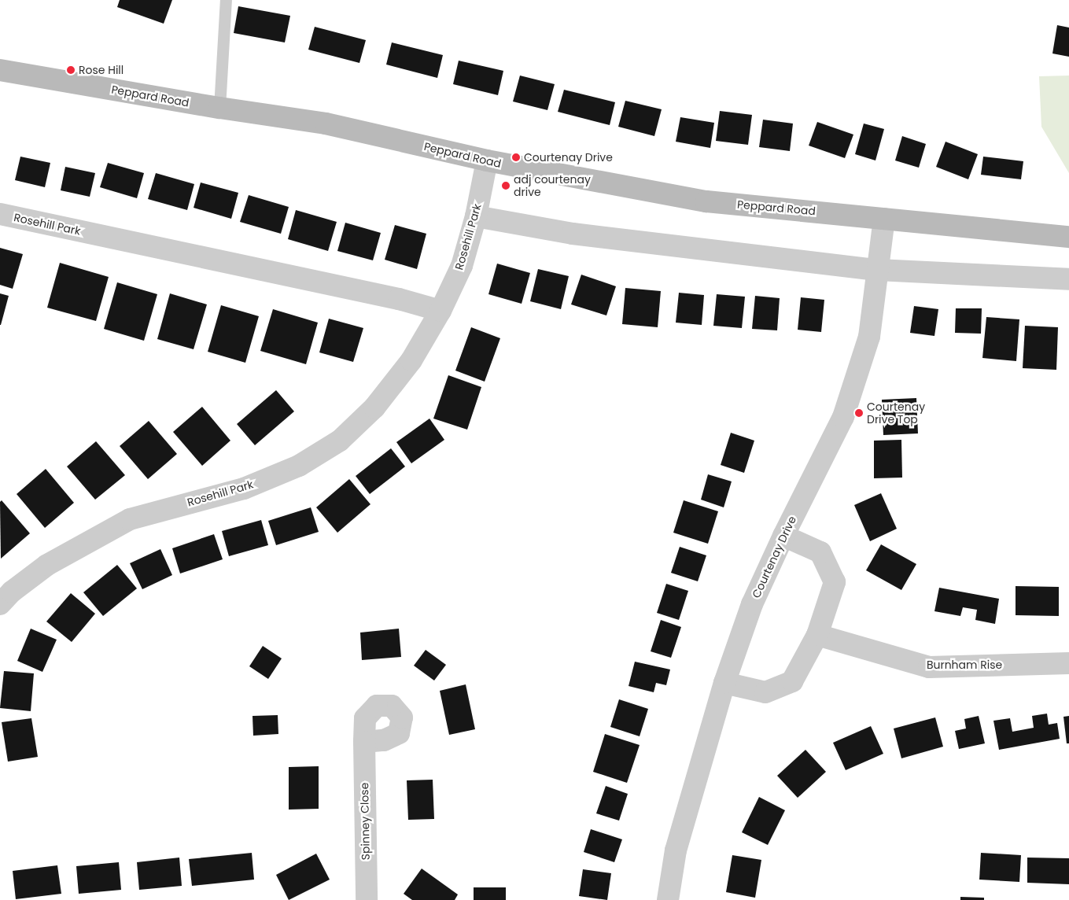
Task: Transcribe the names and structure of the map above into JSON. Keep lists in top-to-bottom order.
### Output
{
  "streets": {
    "main road": ["Peppard Road"],
    "street": [
      "Rosehill Park",
      "Courtenay Drive",
      "Burnham Rise",
      "Spinney Close"
    ]
  },
  "crossings": [
    ["Peppard Road", "Rosehill Park"],
    ["Peppard Road", "Courtenay Drive"]
  ],
  "places": [
    "Rose Hill",
    "Courtenay Drive",
    "adj courtenay drive",
    "Courtenay Drive Top"
  ]
}
